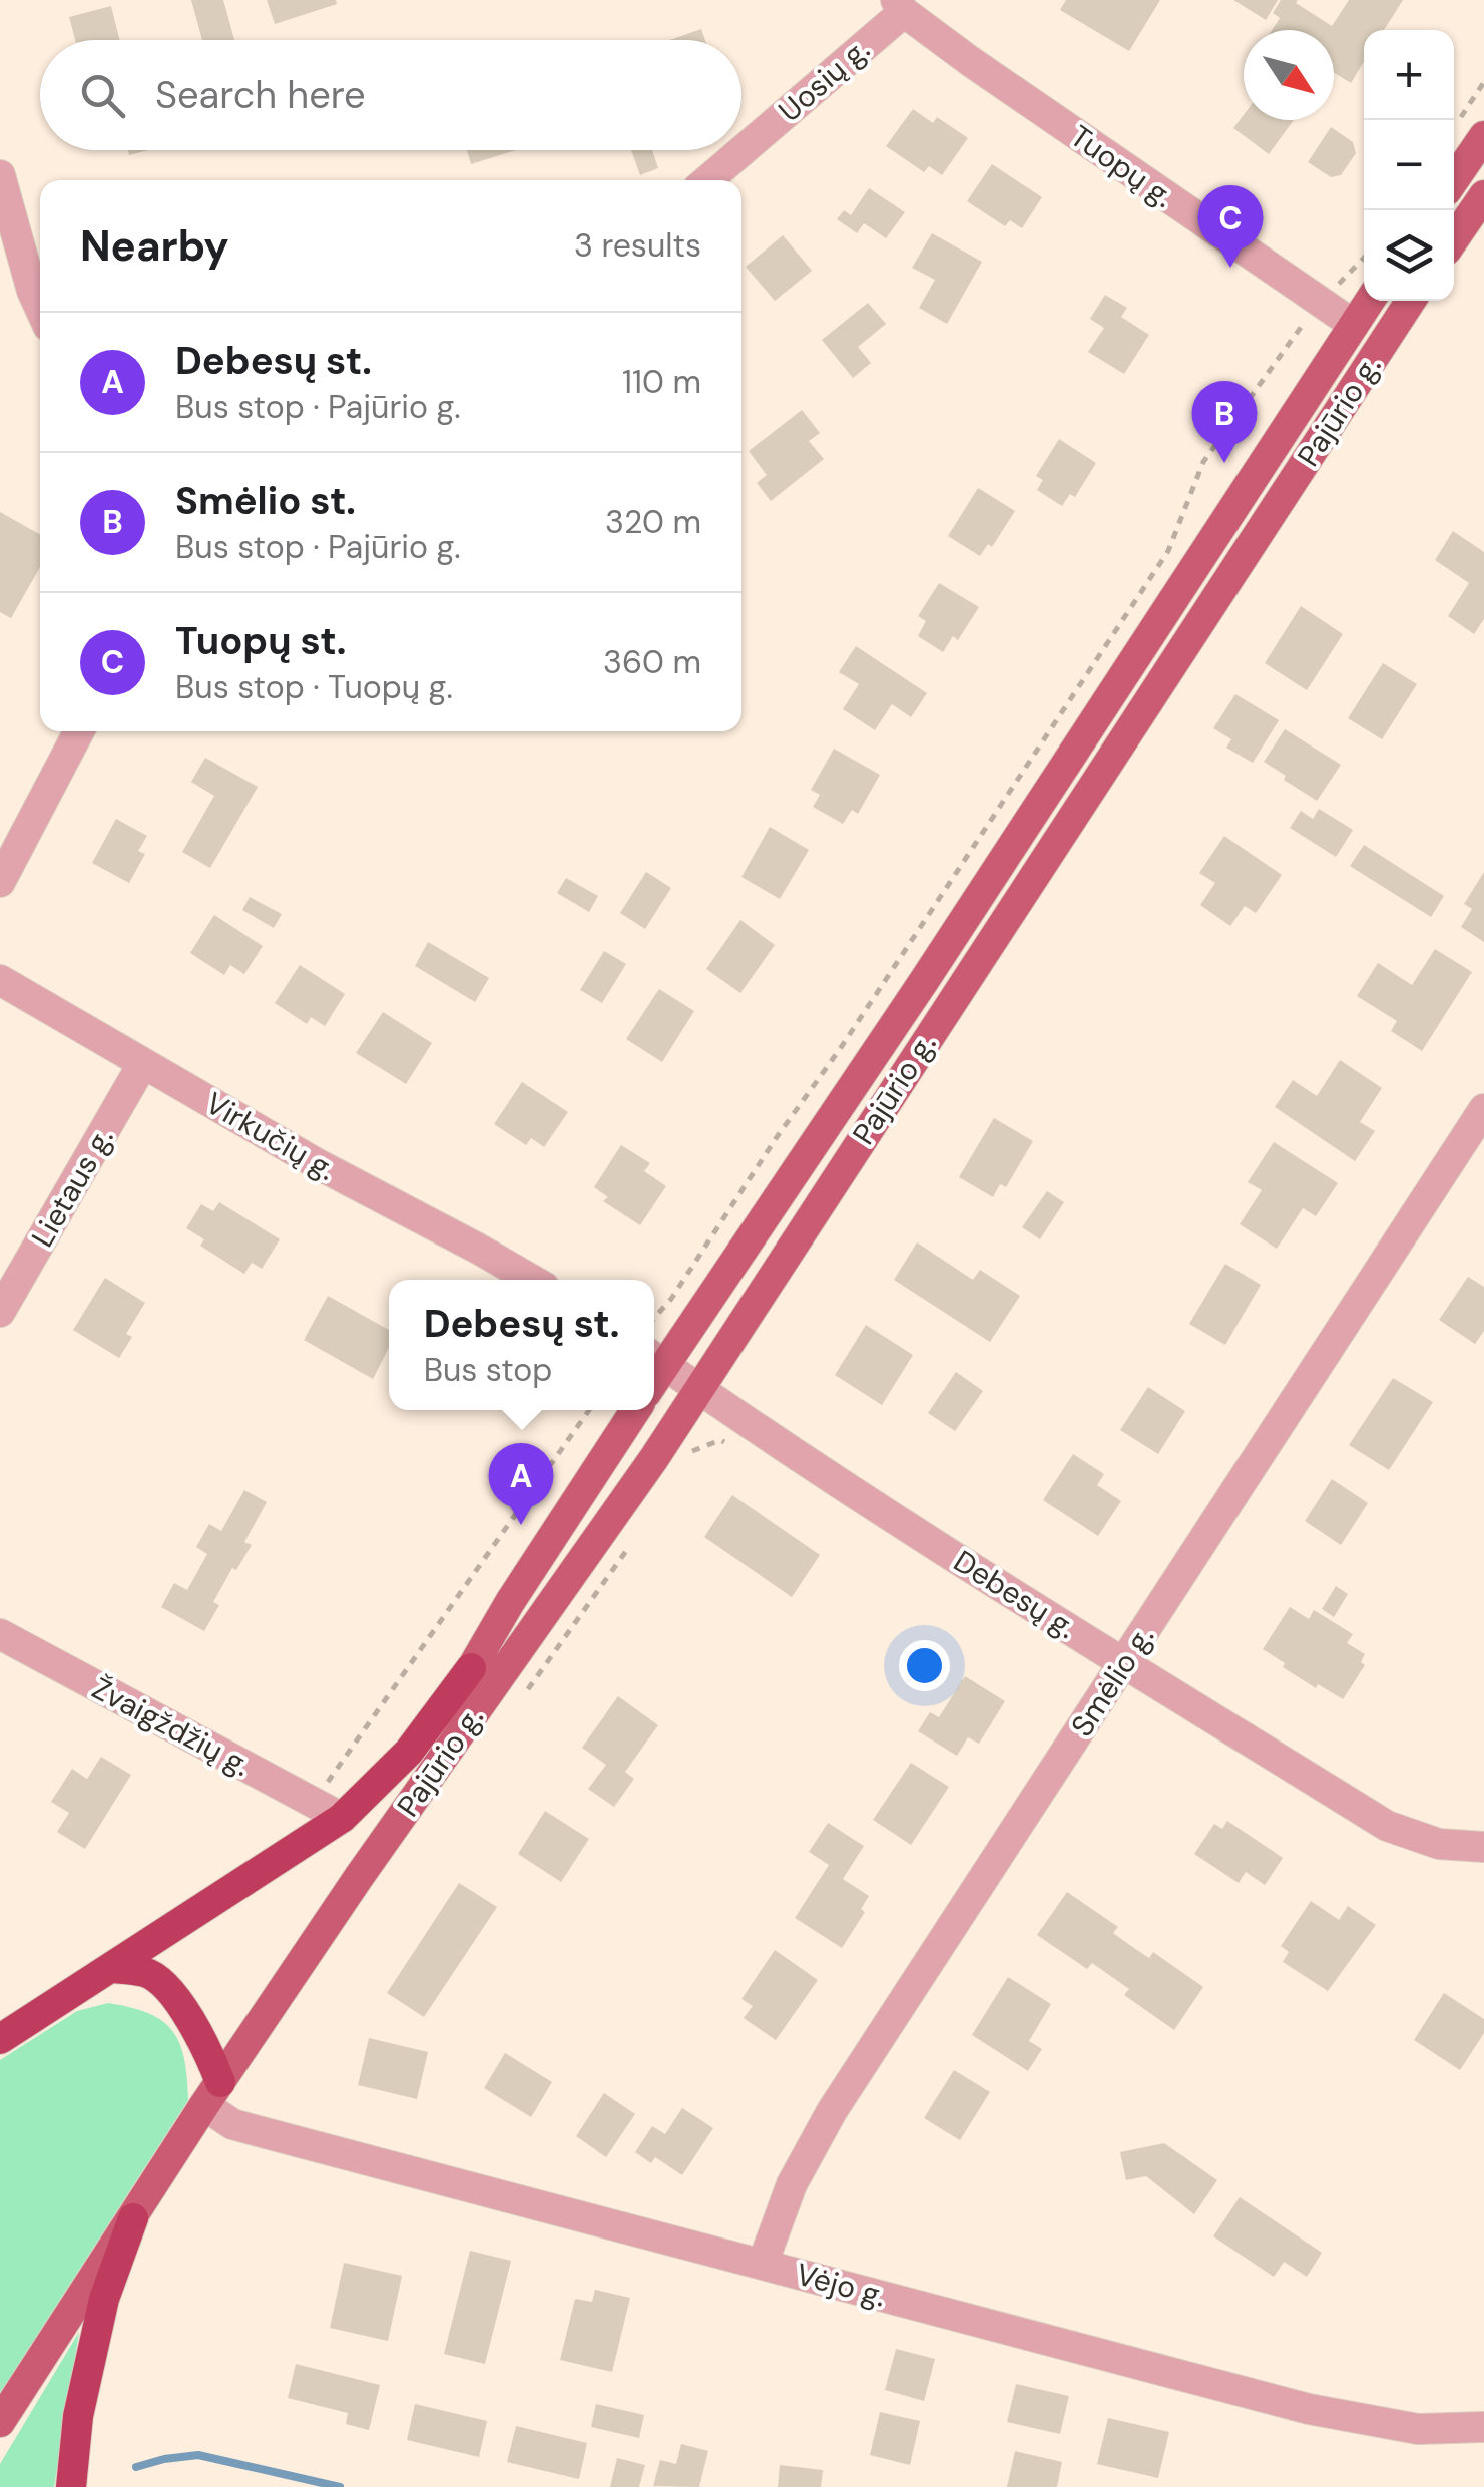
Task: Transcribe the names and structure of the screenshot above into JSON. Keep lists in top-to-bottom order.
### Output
{
  "streets": {
    "main road": ["Pajūrio g."],
    "street": [
      "Uosių g.",
      "Tuopų g.",
      "Virkučių g.",
      "Lietaus g.",
      "Debesų g.",
      "Smėlio g.",
      "Žvaigždžių g.",
      "Vėjo g."
    ]
  },
  "crossings": [
    ["Uosių g.", "Tuopų g."],
    ["Tuopų g.", "Pajūrio g."],
    ["Pajūrio g.", "Debesų g."],
    ["Pajūrio g.", "Vėjo g."],
    ["Virkučių g.", "Lietaus g."],
    ["Debesų g.", "Smėlio g."],
    ["Smėlio g.", "Vėjo g."]
  ],
  "north": "bottom right",
  "page": {
    "map_buttons": ["+", "−"],
    "search": "Search here",
    "heading": ["Nearby", "3 results"],
    "pins": ["C", "B", "A"],
    "list": [
      {
        "mark": "A",
        "name": "Debesų st.",
        "note": "Bus stop · Pajūrio g.",
        "value": "110 m"
      },
      {
        "mark": "B",
        "name": "Smėlio st.",
        "note": "Bus stop · Pajūrio g.",
        "value": "320 m"
      },
      {
        "mark": "C",
        "name": "Tuopų st.",
        "note": "Bus stop · Tuopų g.",
        "value": "360 m"
      }
    ],
    "popup": ["Debesų st.", "Bus stop"]
  }
}
